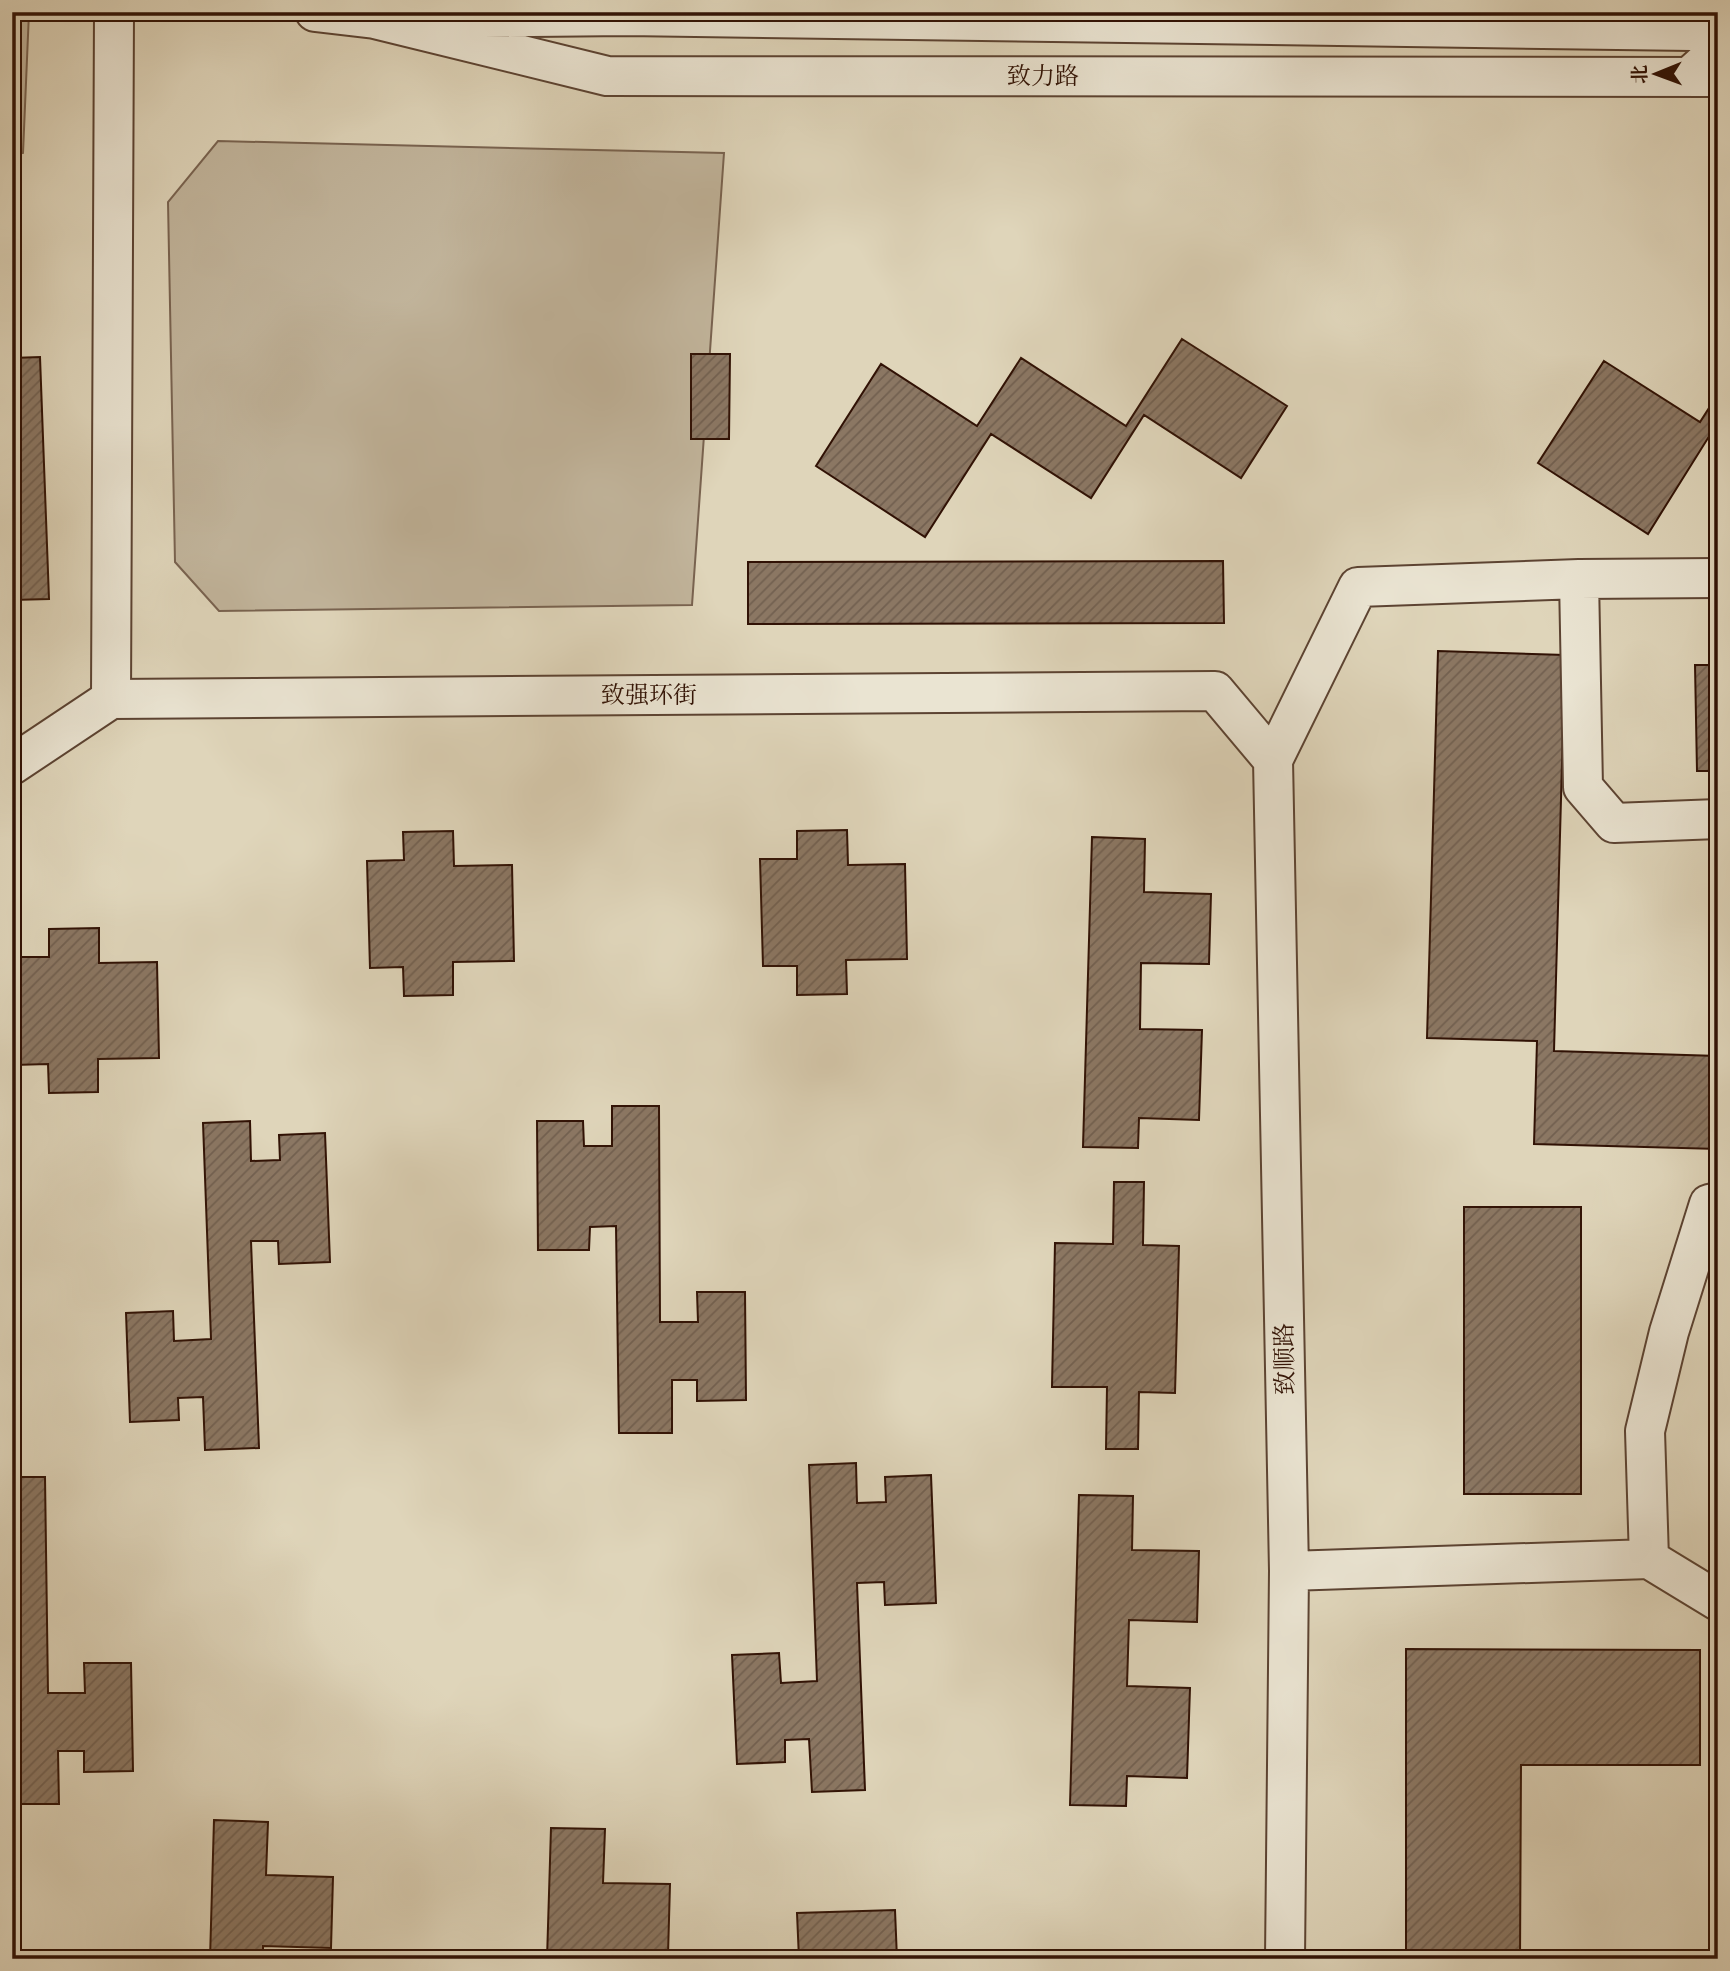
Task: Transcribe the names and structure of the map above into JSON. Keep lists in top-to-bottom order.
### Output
{
  "streets": {
    "street": ["致力路", "致强环街", "致顺路"]
  },
  "crossings": [
    ["致强环街", "致顺路"]
  ],
  "north": "left"
}
